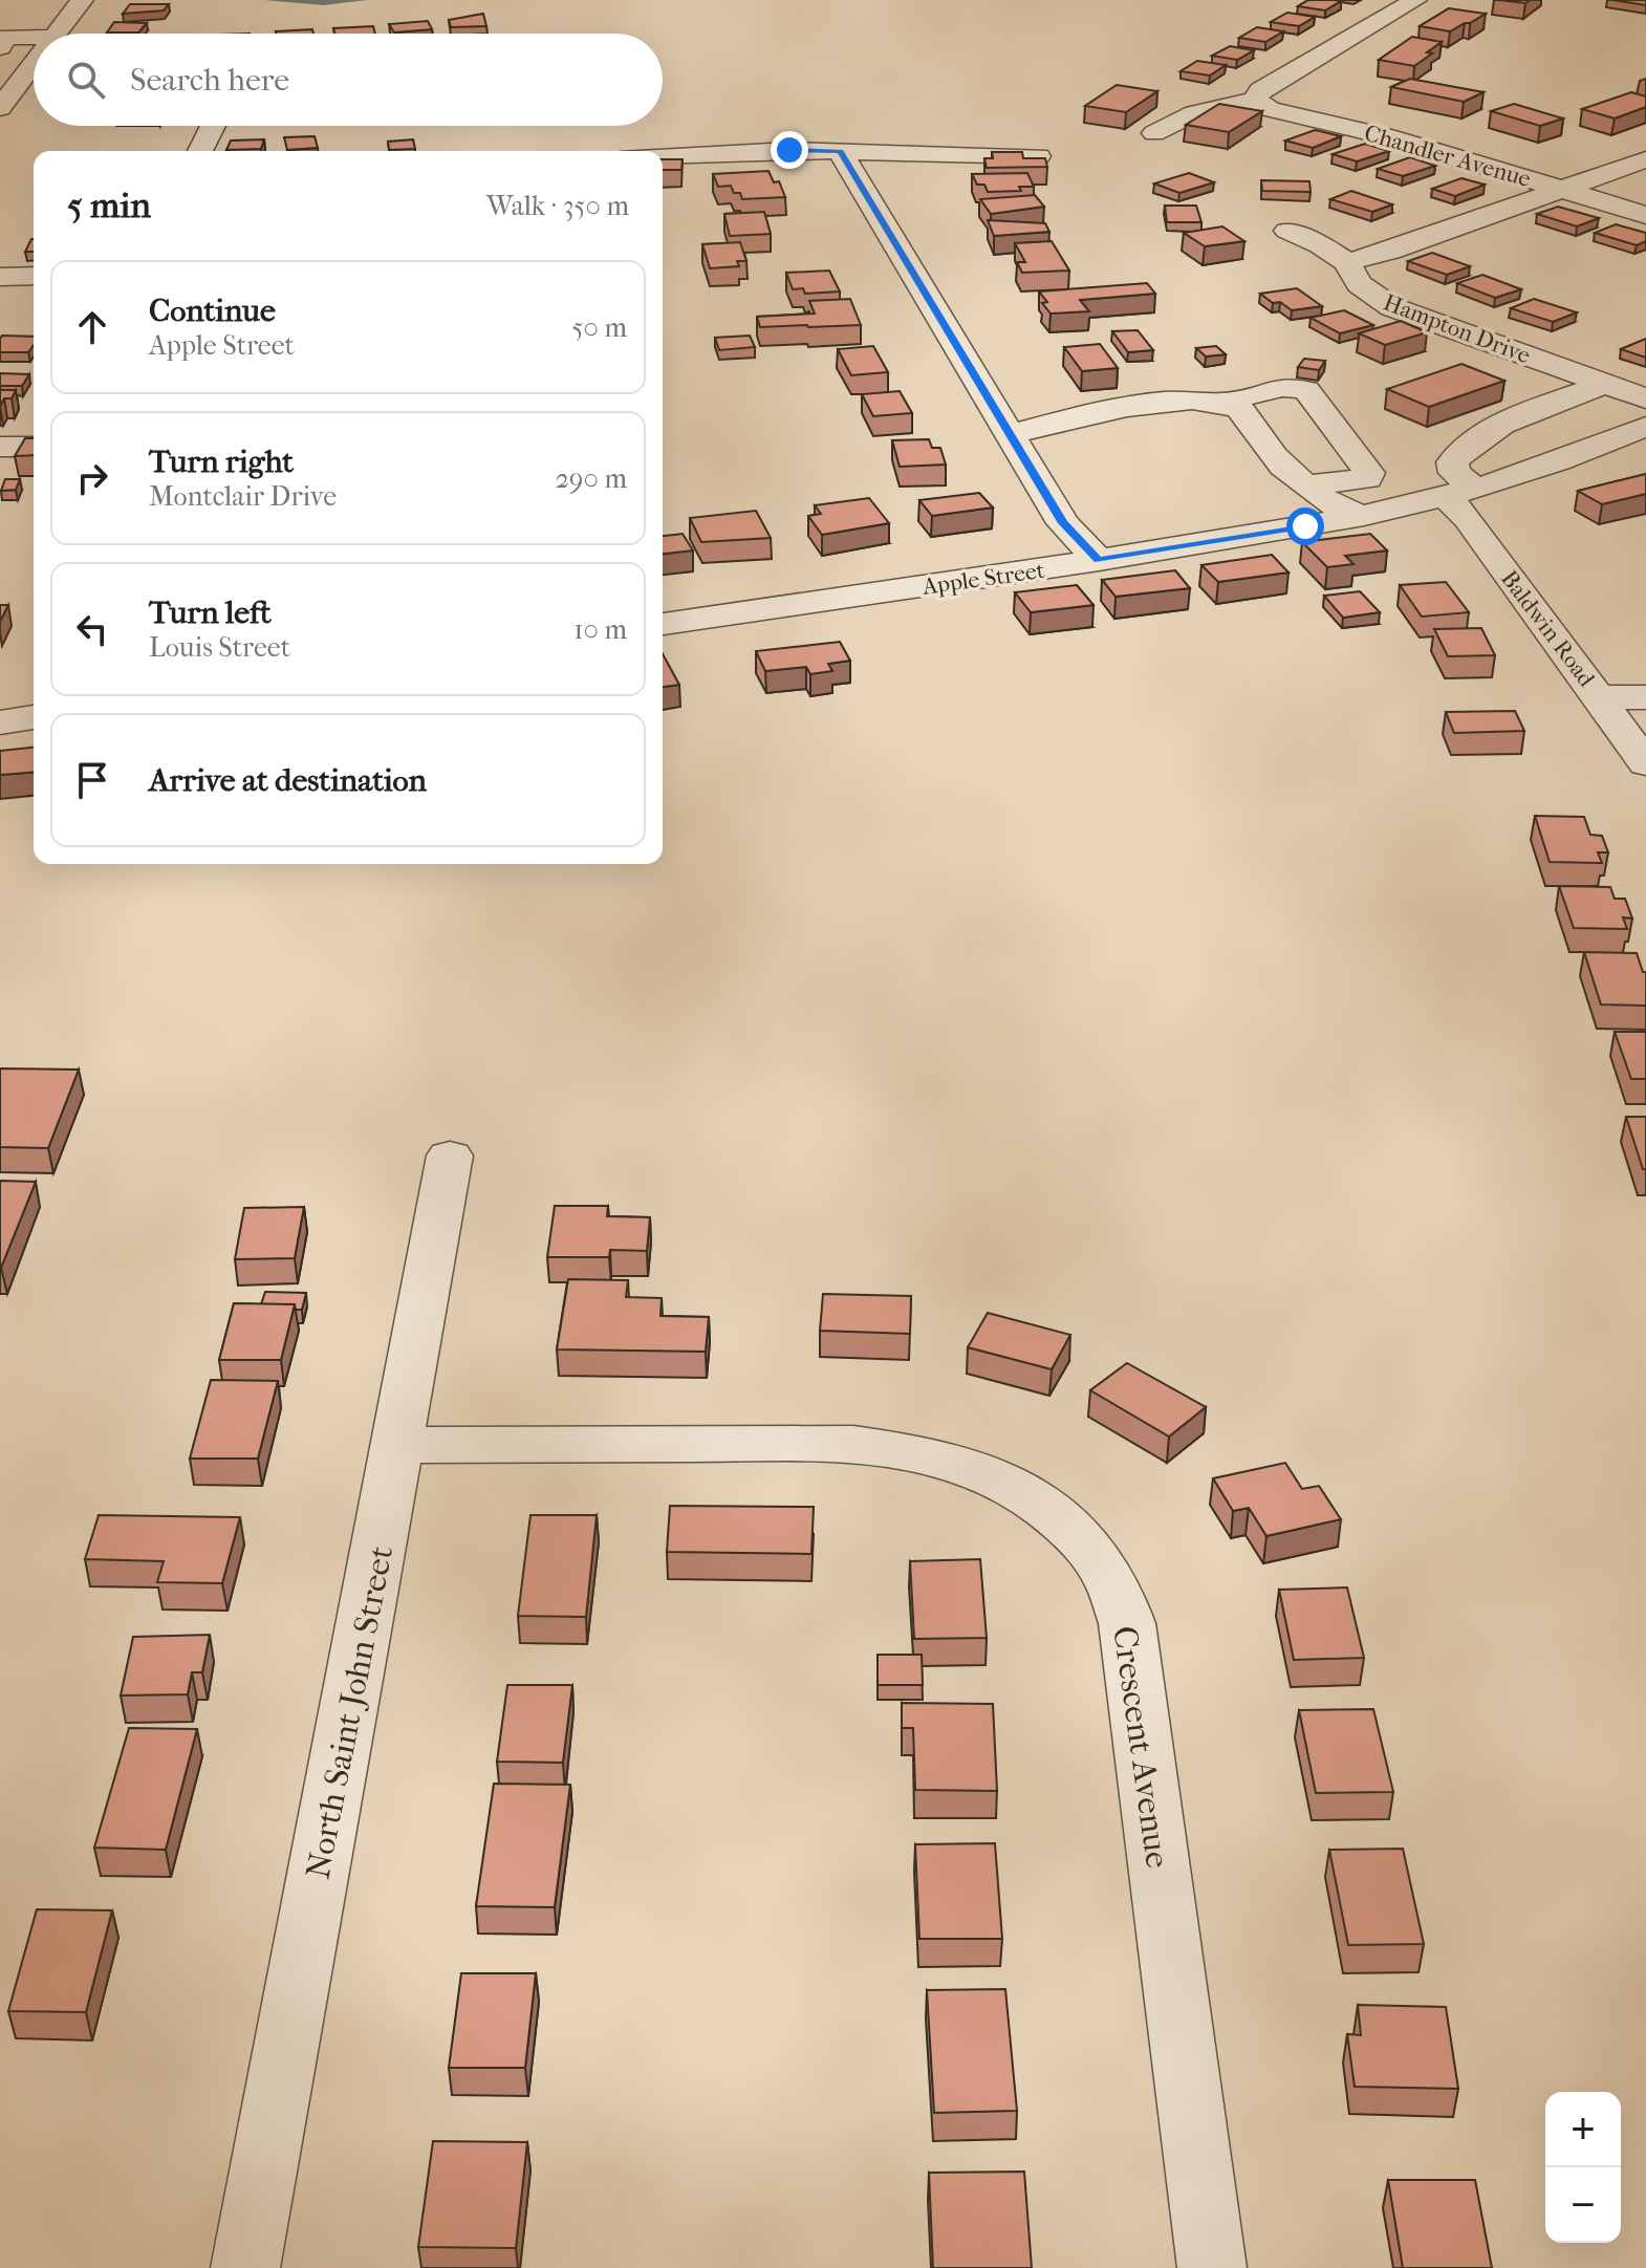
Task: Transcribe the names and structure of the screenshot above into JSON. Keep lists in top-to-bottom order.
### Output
{
  "streets": {
    "street": [
      "Chandler Avenue",
      "Hampton Drive",
      "Apple Street",
      "Baldwin Road",
      "North Saint John Street",
      "Crescent Avenue"
    ]
  },
  "crossings": [
    ["Apple Street", "Baldwin Road"],
    ["North Saint John Street", "Crescent Avenue"]
  ],
  "page": {
    "search": "Search here",
    "heading": ["5 min", "Walk · 350 m"],
    "list": [
      ["Continue", "Apple Street", "50 m"],
      ["Turn right", "Montclair Drive", "290 m"],
      ["Turn left", "Louis Street", "10 m"],
      "Arrive at destination"
    ],
    "map_buttons": ["+", "−"]
  }
}
